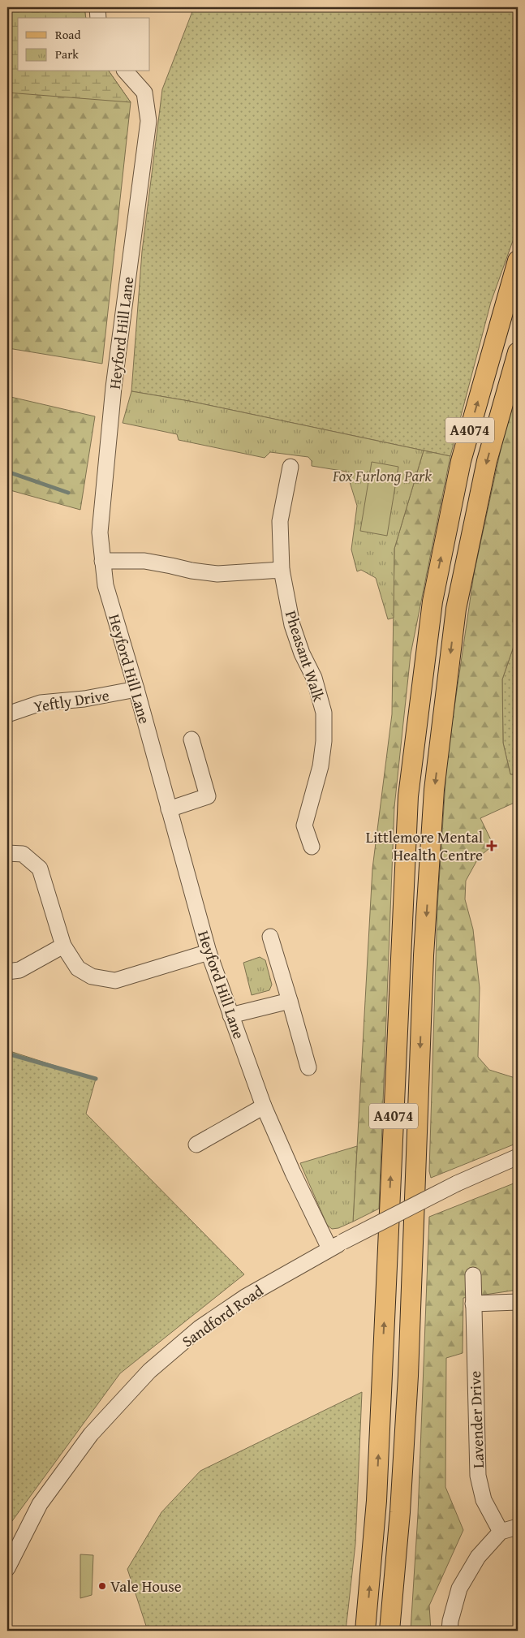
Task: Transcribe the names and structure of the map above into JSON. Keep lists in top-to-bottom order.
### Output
{
  "streets": {
    "main road": ["A4074"],
    "street": [
      "Heyford Hill Lane",
      "Pheasant Walk",
      "Yeftly Drive",
      "Sandford Road",
      "Lavender Drive"
    ]
  },
  "crossings": [
    ["Heyford Hill Lane", "Yeftly Drive"],
    ["Heyford Hill Lane", "Sandford Road"]
  ],
  "parks": ["Fox Furlong Park"],
  "places": {
    "health": ["Littlemore Mental Health Centre"],
    "other": ["Vale House"]
  },
  "legend": ["Road", "Park"]
}
